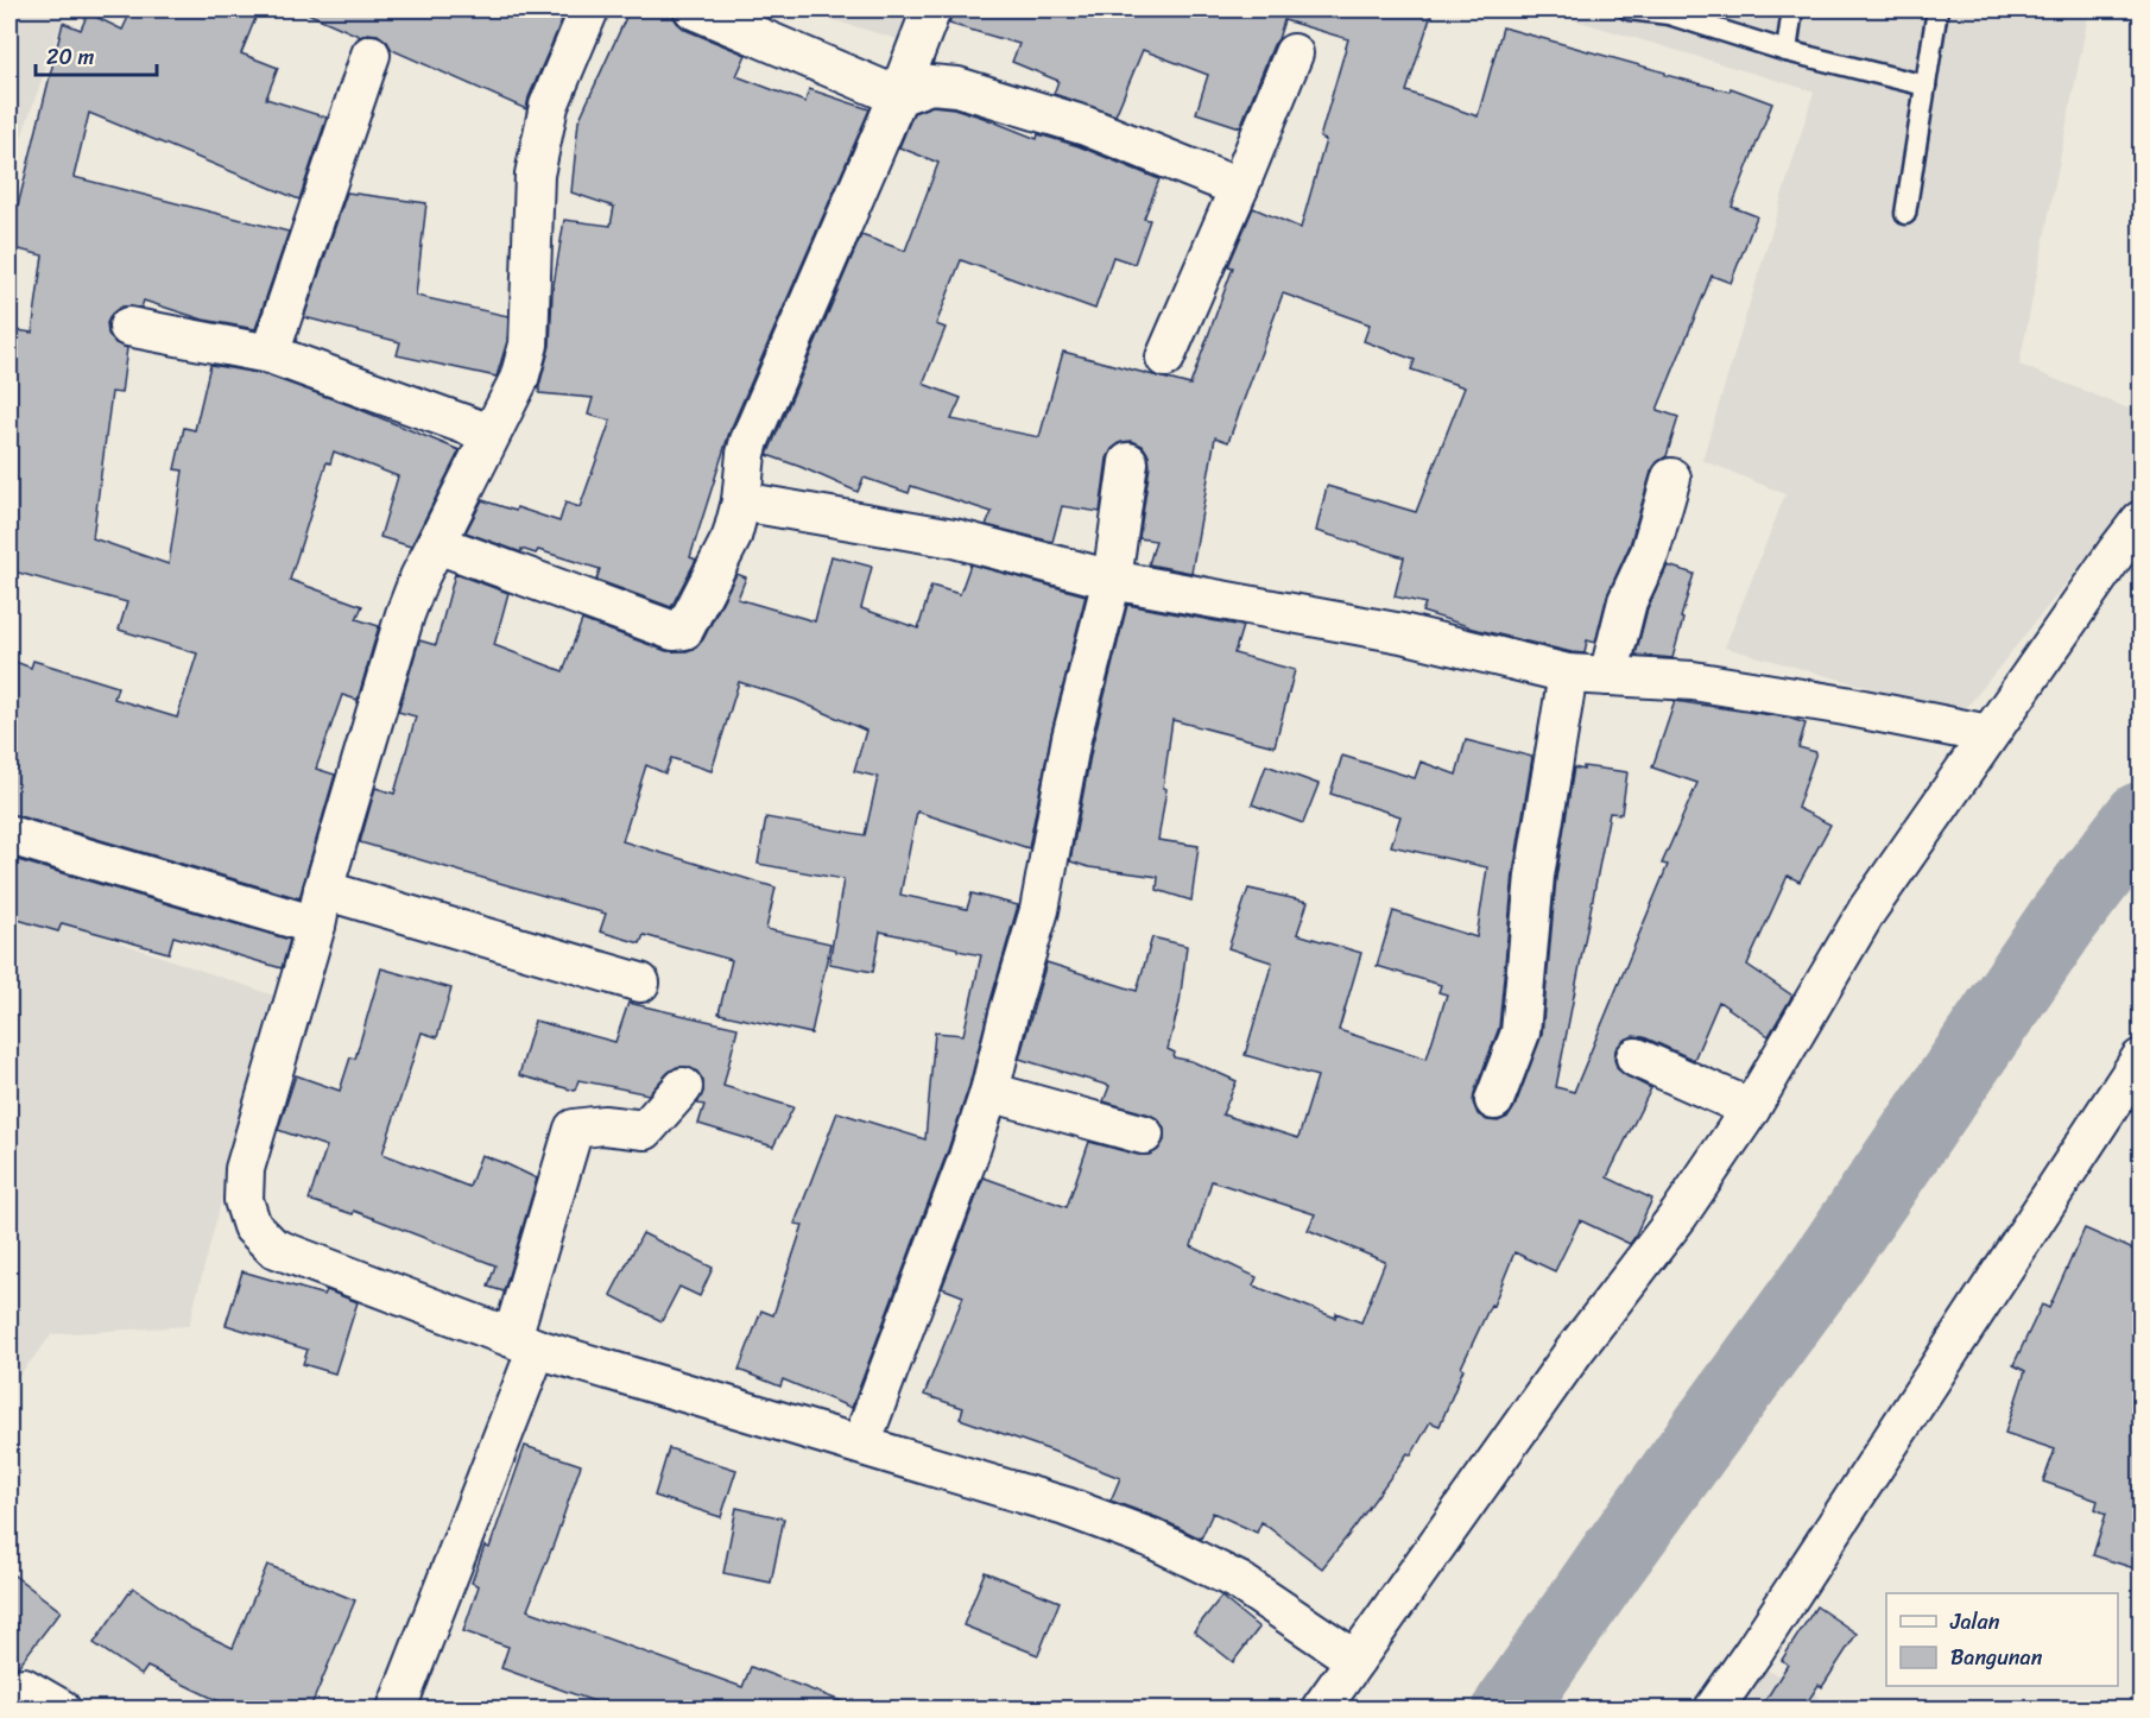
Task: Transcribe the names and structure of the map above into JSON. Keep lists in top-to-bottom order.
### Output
{
  "legend": ["Jalan", "Bangunan"],
  "scale_bar": "20 m"
}
